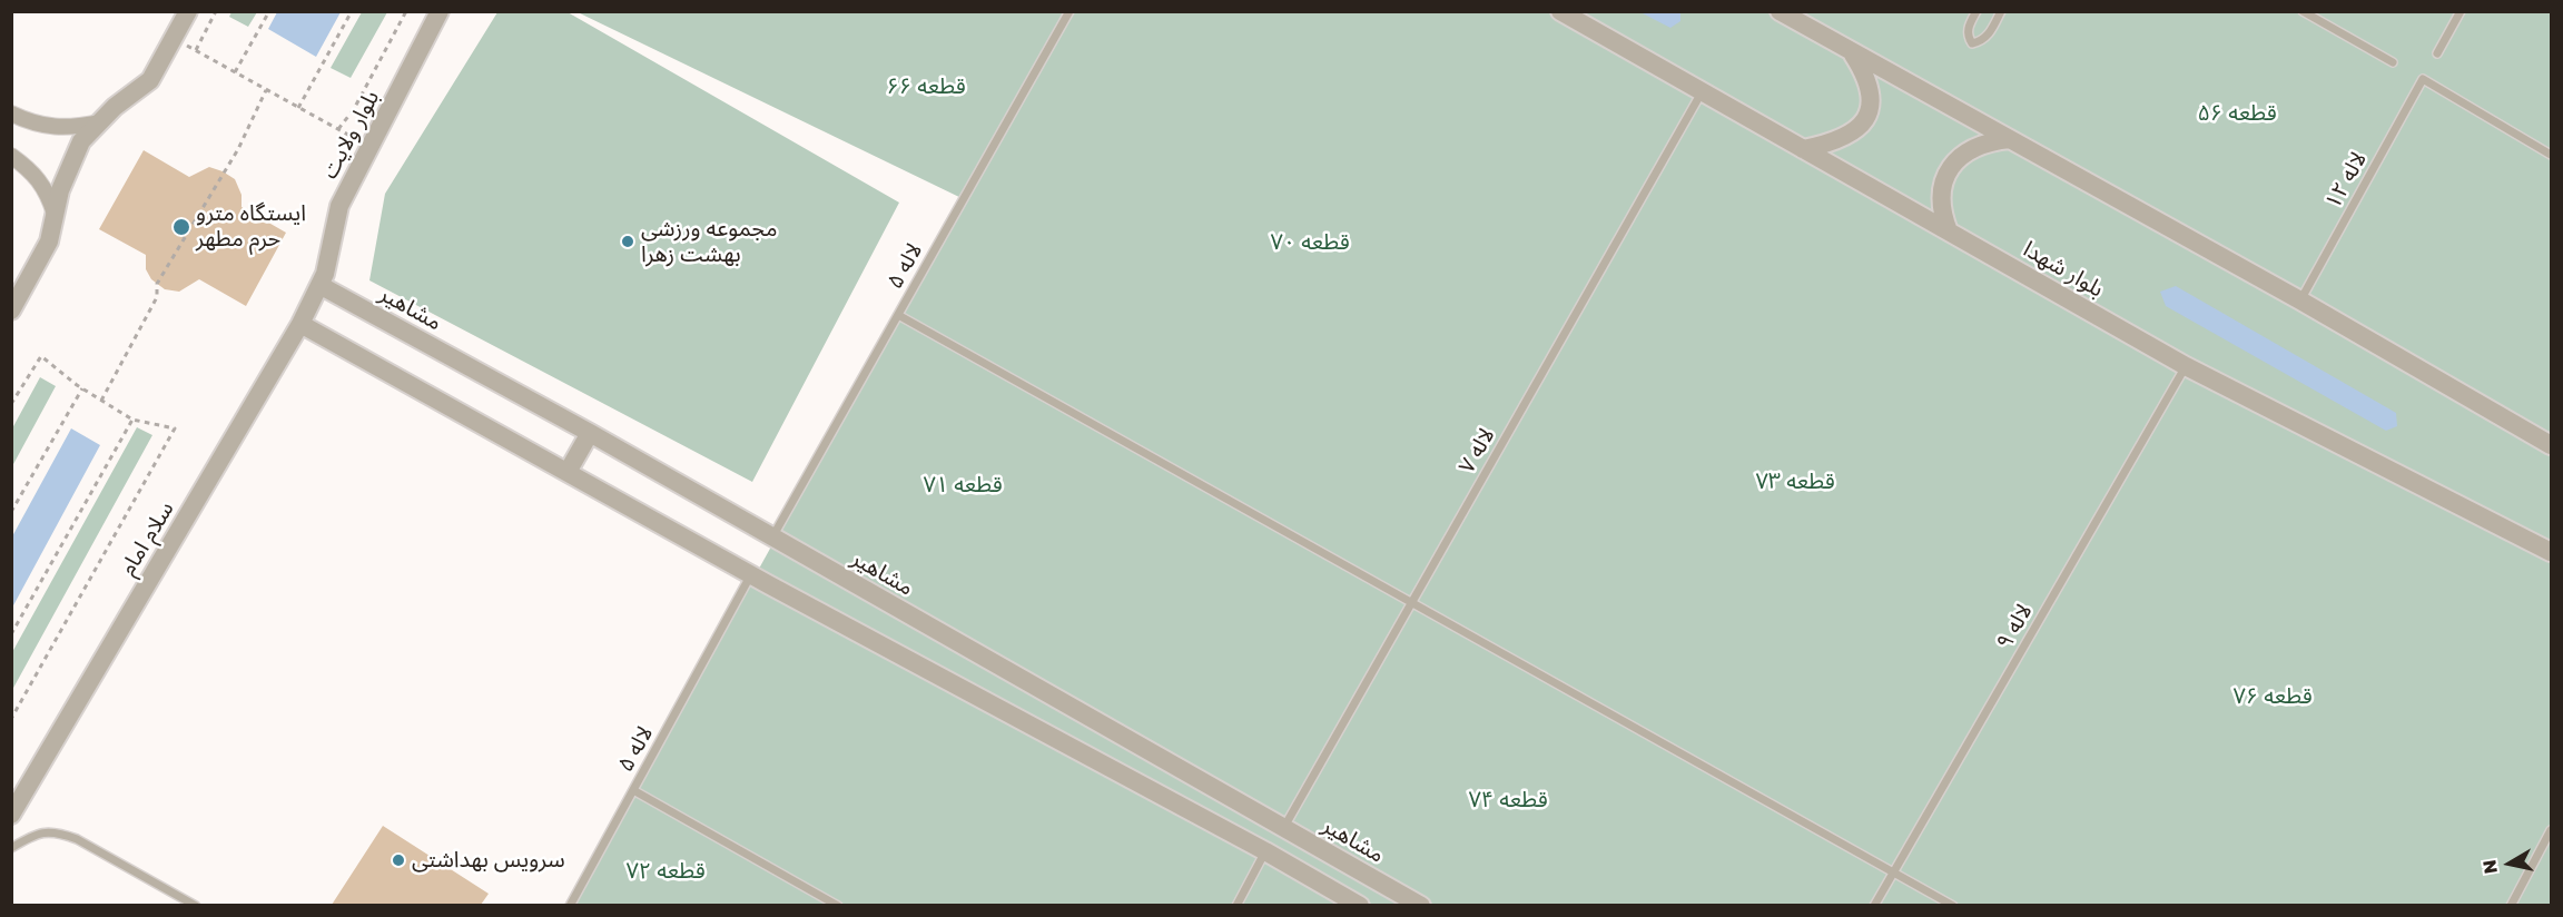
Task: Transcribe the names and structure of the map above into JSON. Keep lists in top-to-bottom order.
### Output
{
  "streets": {
    "street": [
      "بلوار ولایت",
      "بلوار شهدا",
      "مشاهیر",
      "سلام امام"
    ],
    "lane": [
      "لاله ۱۲",
      "لاله ۵",
      "لاله ۷",
      "لاله ۹"
    ]
  },
  "crossings": [
    ["بلوار ولایت", "مشاهیر"],
    ["بلوار ولایت", "سلام امام"],
    ["لاله ۵", "مشاهیر"],
    ["بلوار شهدا", "لاله ۷"],
    ["بلوار شهدا", "لاله ۹"],
    ["مشاهیر", "لاله ۷"],
    ["مشاهیر", "سلام امام"]
  ],
  "parks": [
    "قطعه ۶۶",
    "قطعه ۵۶",
    "قطعه ۷۰",
    "قطعه ۷۳",
    "قطعه ۷۱",
    "قطعه ۷۶",
    "قطعه ۷۴",
    "قطعه ۷۲"
  ],
  "places": ["ایستگاه مترو حرم مطهر", "مجموعه ورزشی بهشت زهرا", "سرویس بهداشتی"],
  "north": "left"
}
